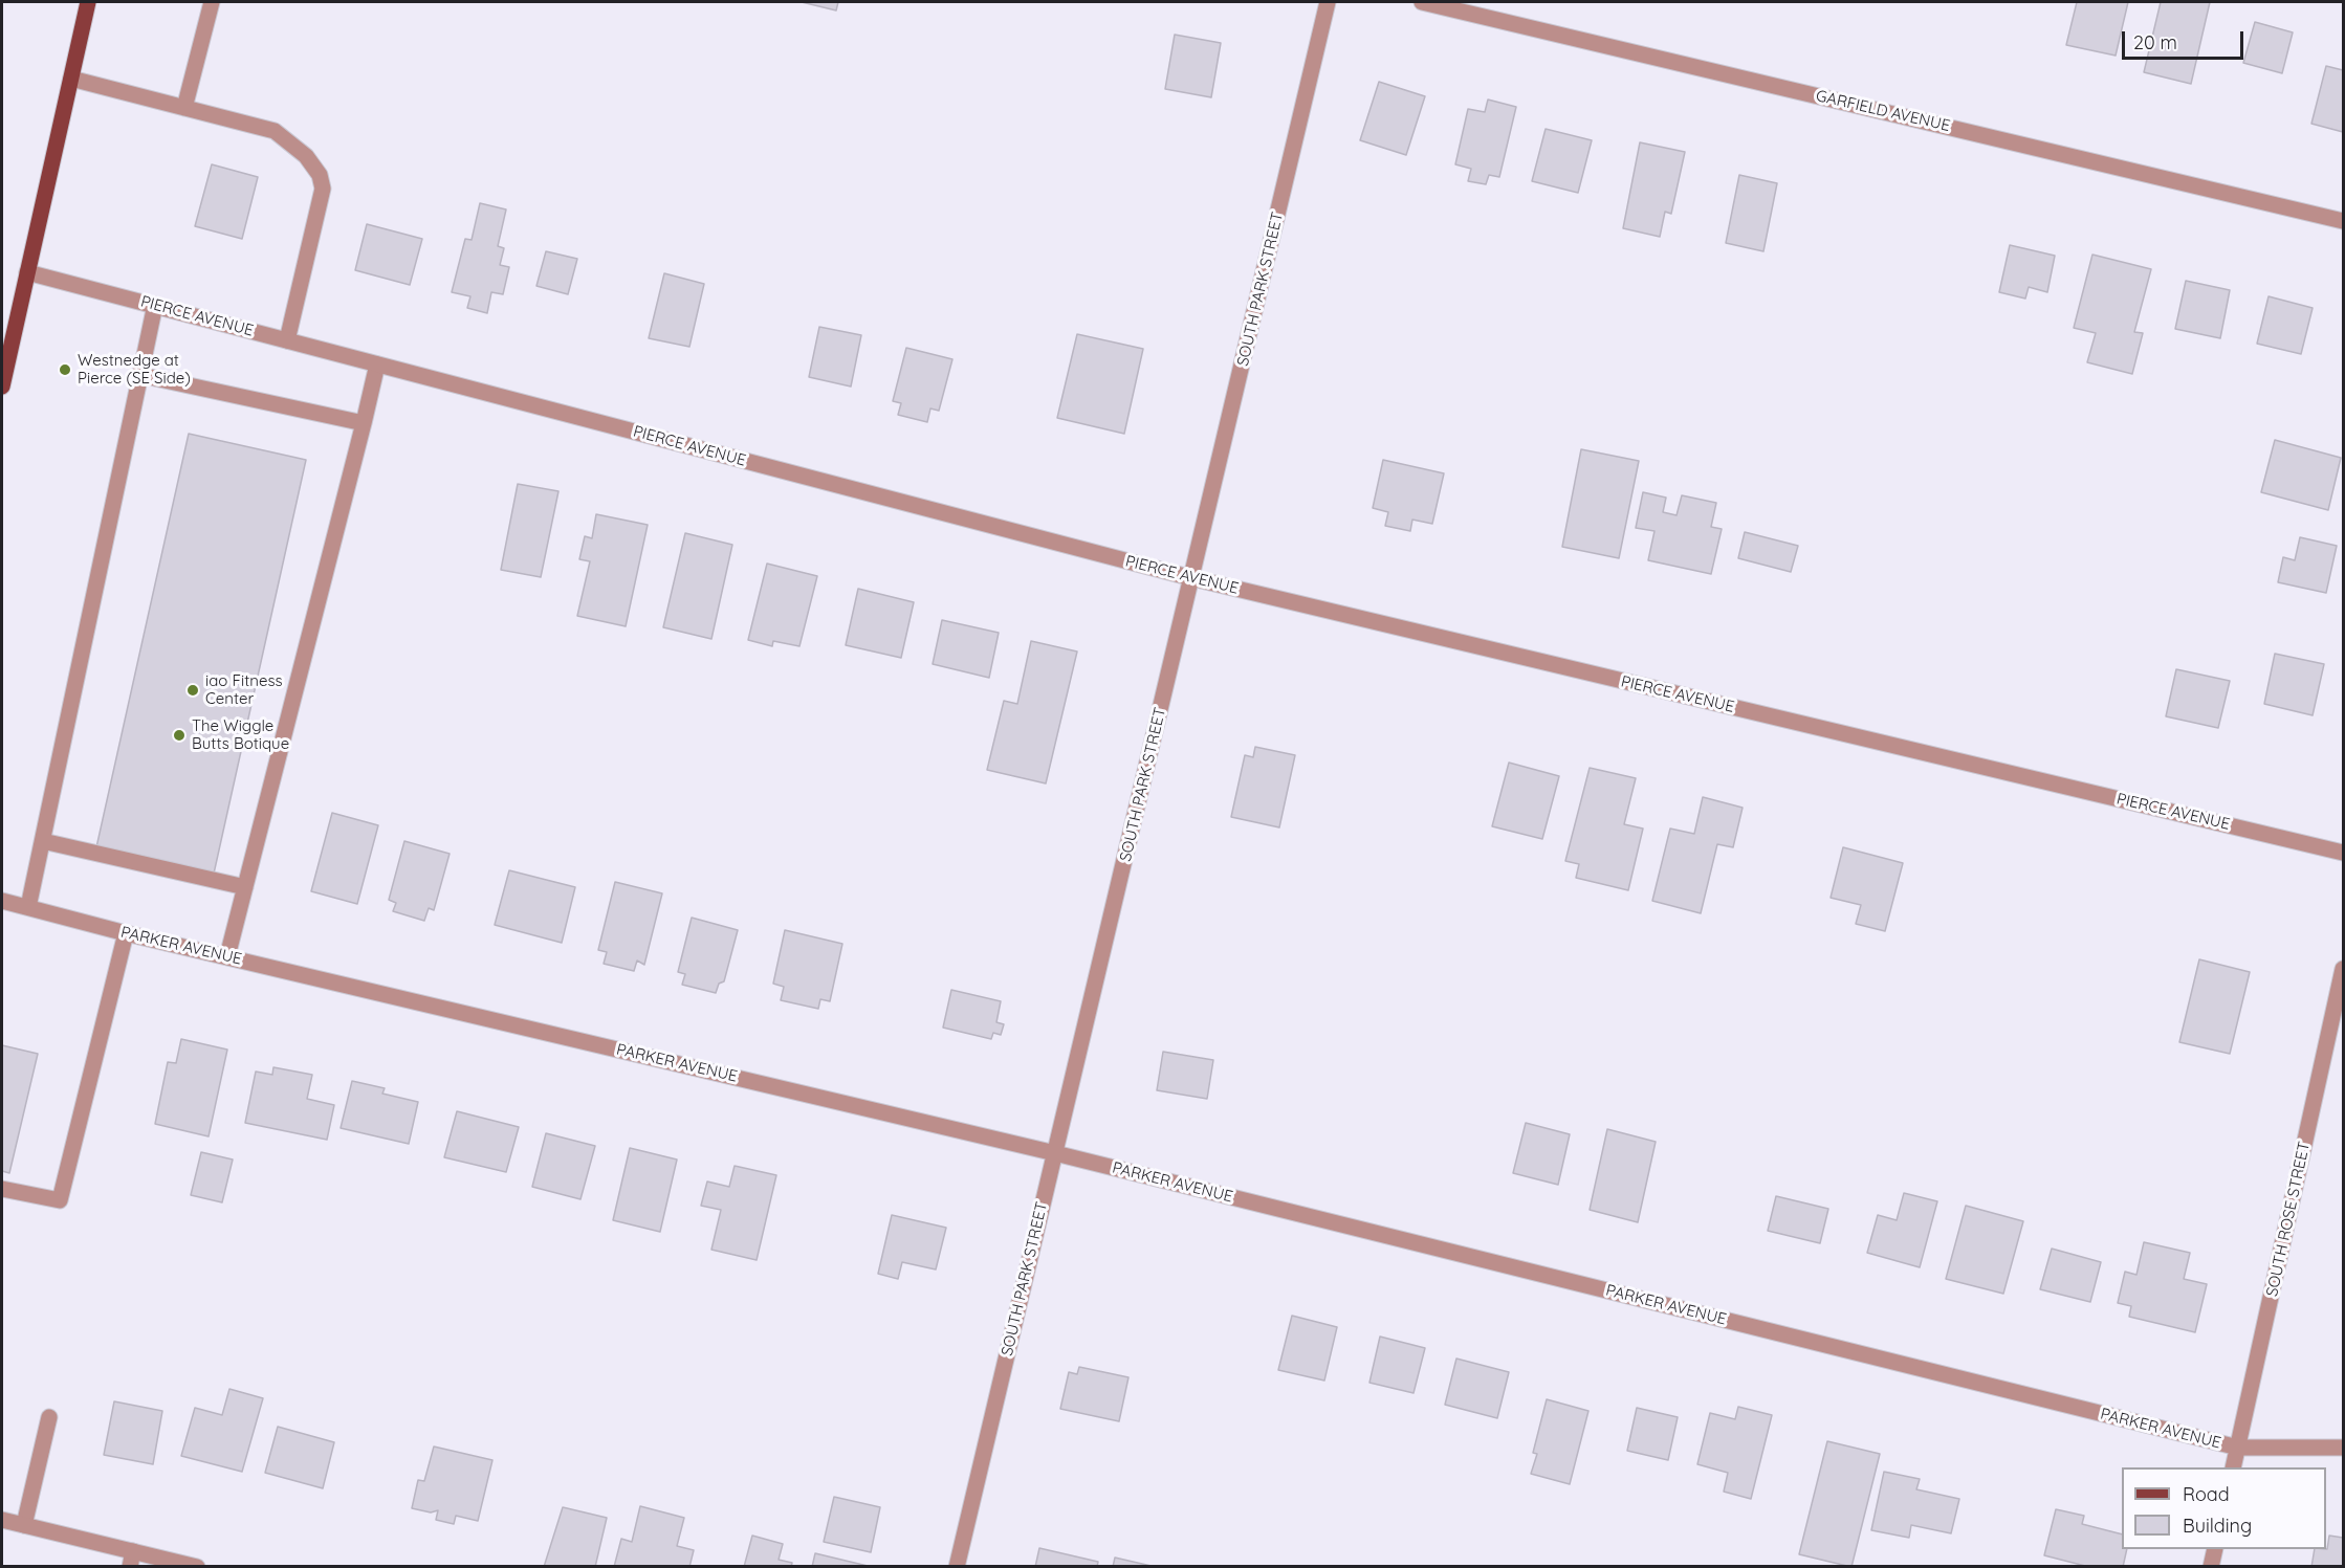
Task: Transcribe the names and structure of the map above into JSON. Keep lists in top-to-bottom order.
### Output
{
  "streets": {
    "street": [
      "GARFIELD AVENUE",
      "SOUTH PARK STREET",
      "PIERCE AVENUE",
      "PARKER AVENUE",
      "SOUTH ROSE STREET"
    ]
  },
  "crossings": [
    ["SOUTH PARK STREET", "PIERCE AVENUE"],
    ["SOUTH PARK STREET", "PARKER AVENUE"],
    ["PARKER AVENUE", "SOUTH ROSE STREET"]
  ],
  "places": ["Westnedge at Pierce (SE Side)", "iao Fitness Center", "The Wiggle Butts Botique"],
  "legend": ["Road", "Building"],
  "scale_bar": "20 m"
}
